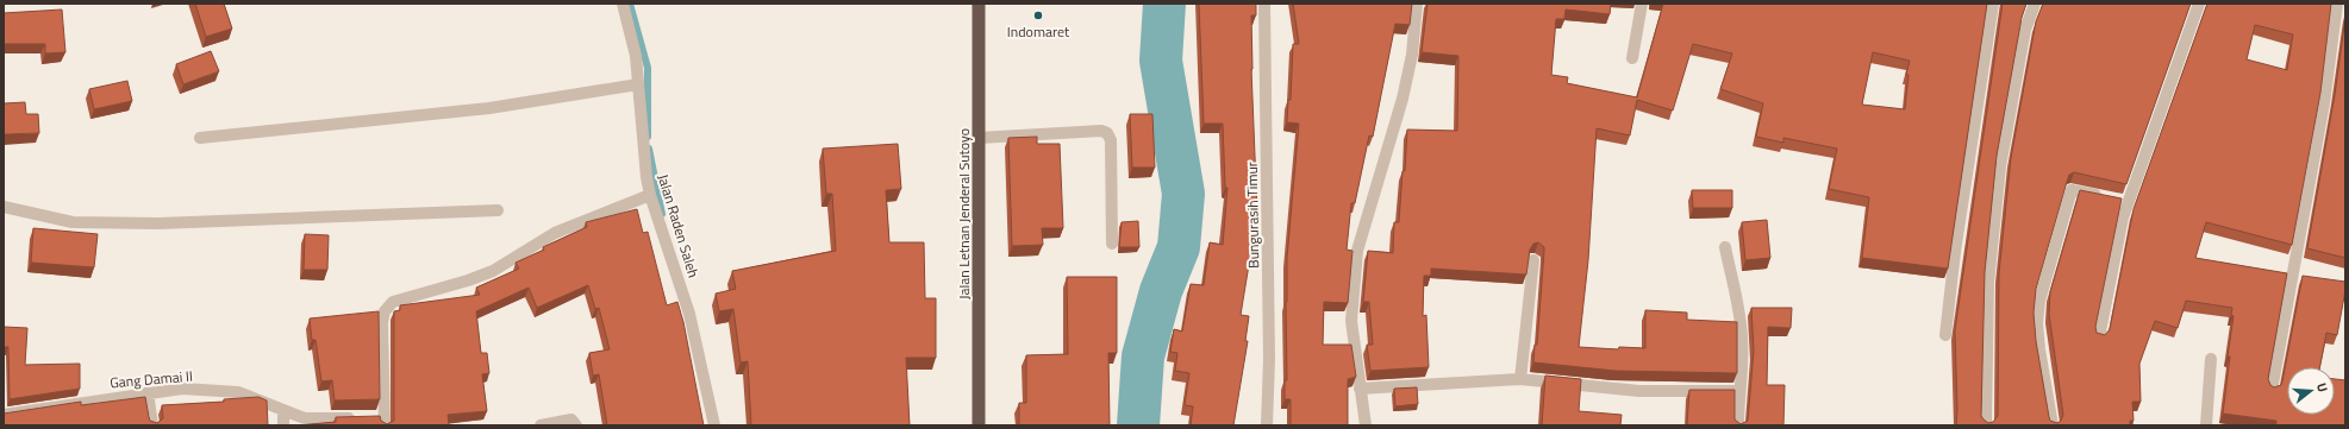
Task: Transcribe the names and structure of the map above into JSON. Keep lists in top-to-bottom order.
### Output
{
  "streets": {
    "highway": ["Jalan Letnan Jenderal Sutoyo"],
    "street": ["Bungurasih Timur", "Jalan Raden Saleh", "Gang Damai II"]
  },
  "places": ["Indomaret"],
  "north": "right"
}
